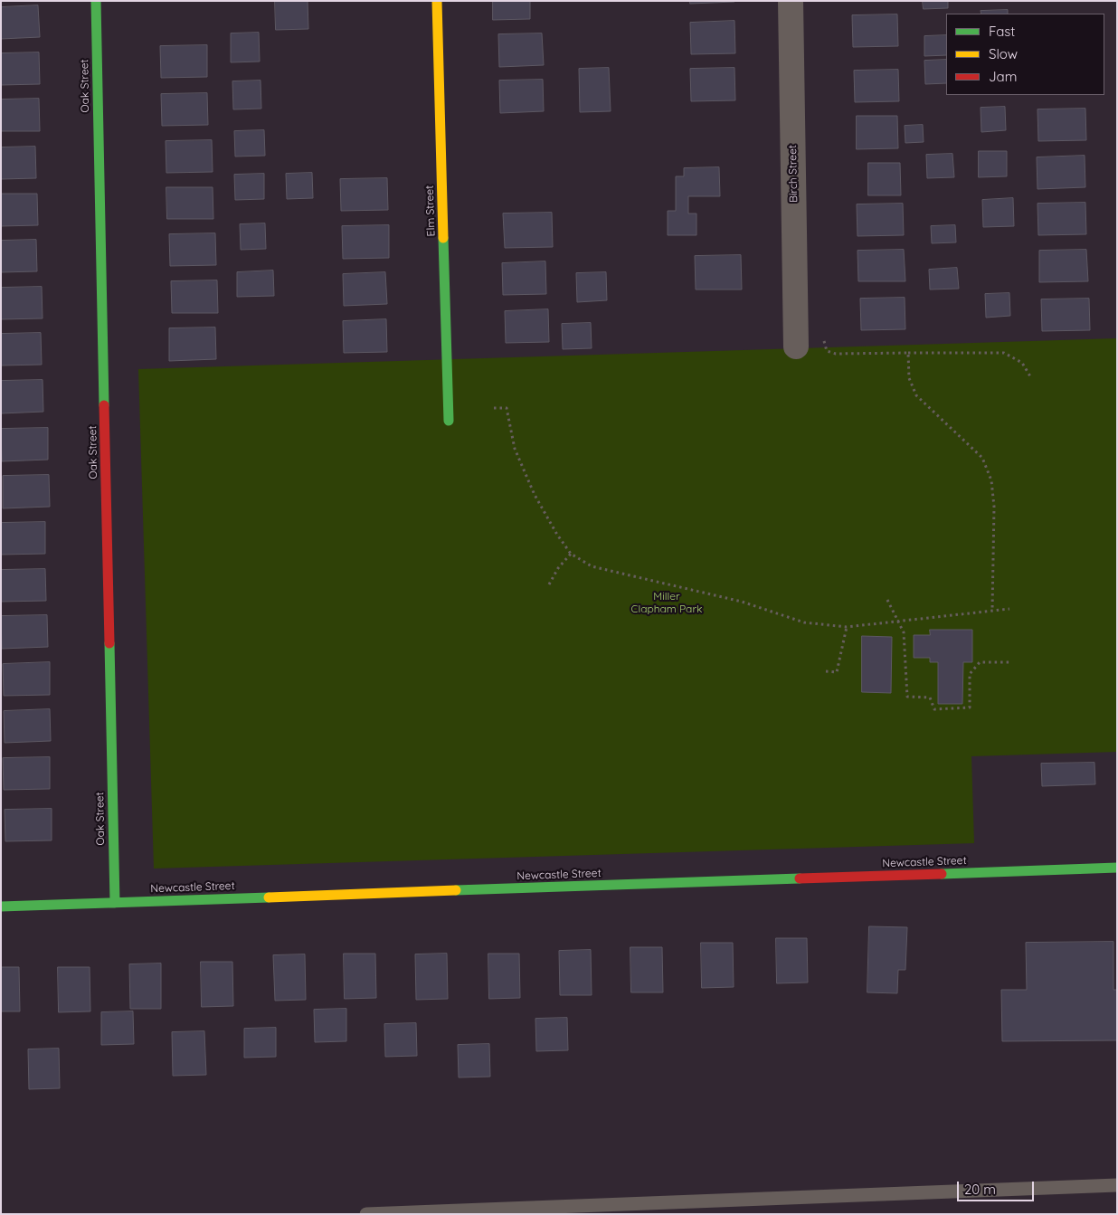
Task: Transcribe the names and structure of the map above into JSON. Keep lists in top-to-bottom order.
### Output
{
  "streets": {
    "street": [
      "Oak Street",
      "Birch Street",
      "Elm Street",
      "Newcastle Street"
    ]
  },
  "crossings": [
    ["Oak Street", "Newcastle Street"]
  ],
  "parks": ["Miller Clapham Park"],
  "legend": ["Fast", "Slow", "Jam"],
  "scale_bar": "20 m"
}
